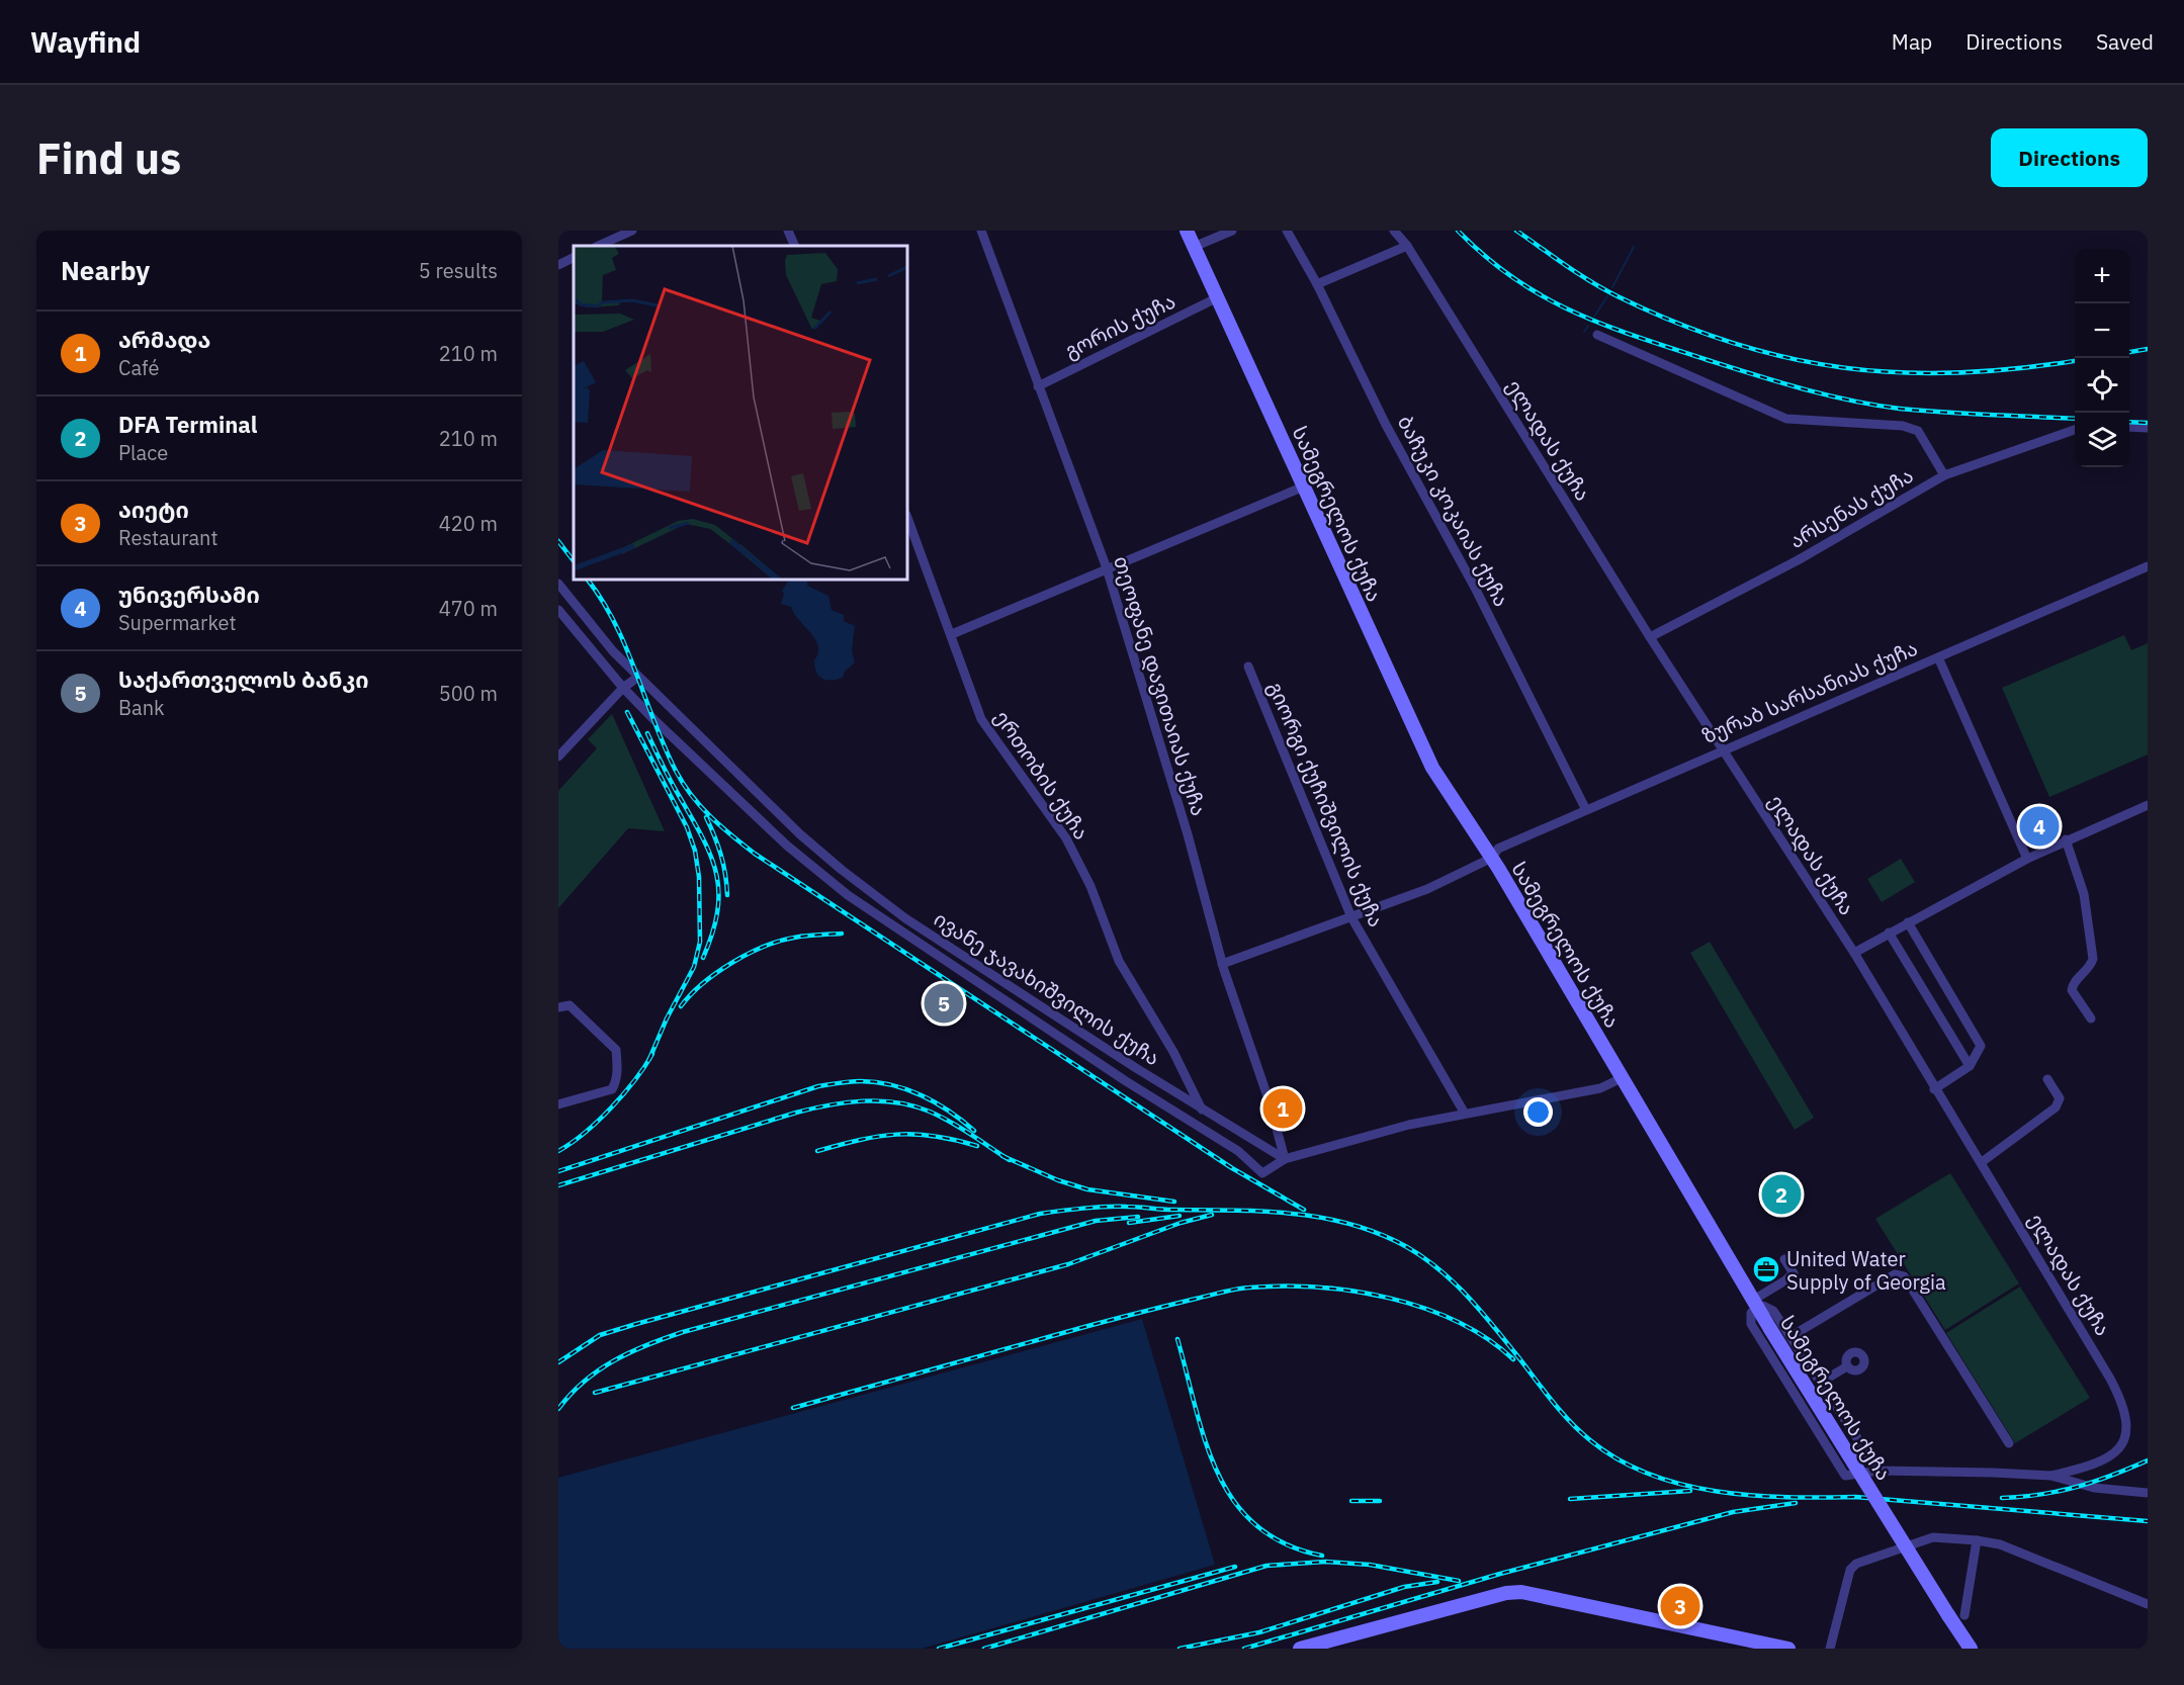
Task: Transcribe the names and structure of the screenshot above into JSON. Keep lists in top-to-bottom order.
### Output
{
  "streets": {
    "main road": ["სამეგრელოს ქუჩა"],
    "street": [
      "გორის ქუჩა",
      "ელადას ქუჩა",
      "არსენას ქუჩა",
      "ბაჩუკი კოკაიას ქუჩა",
      "თეოფანე დავითაიას ქუჩა",
      "ზურაბ სარსანიას ქუჩა",
      "ერთობის ქუჩა",
      "გიორგი ქუჩიშვილის ქუჩა",
      "ივანე ჯავახიშვილის ქუჩა"
    ]
  },
  "crossings": [
    ["გორის ქუჩა", "სამეგრელოს ქუჩა"],
    ["გორის ქუჩა", "თეოფანე დავითაიას ქუჩა"],
    ["ელადას ქუჩა", "არსენას ქუჩა"],
    ["ელადას ქუჩა", "ზურაბ სარსანიას ქუჩა"],
    ["ბაჩუკი კოკაიას ქუჩა", "ზურაბ სარსანიას ქუჩა"],
    ["სამეგრელოს ქუჩა", "ზურაბ სარსანიას ქუჩა"],
    ["თეოფანე დავითაიას ქუჩა", "ზურაბ სარსანიას ქუჩა"],
    ["თეოფანე დავითაიას ქუჩა", "ივანე ჯავახიშვილის ქუჩა"],
    ["ზურაბ სარსანიას ქუჩა", "გიორგი ქუჩიშვილის ქუჩა"],
    ["ერთობის ქუჩა", "ივანე ჯავახიშვილის ქუჩა"]
  ],
  "places": {
    "office": ["United Water Supply of Georgia"]
  },
  "page": {
    "header": "Wayfind",
    "nav": ["Map", "Directions", "Saved"],
    "buttons": "Directions",
    "title": "Find us",
    "heading": ["Nearby", "5 results"],
    "map_buttons": ["+", "−"],
    "list": [
      {
        "mark": "1",
        "name": "არმადა",
        "note": "Café",
        "value": "210 m"
      },
      {
        "mark": "2",
        "name": "DFA Terminal",
        "note": "Place",
        "value": "210 m"
      },
      {
        "mark": "3",
        "name": "აიეტი",
        "note": "Restaurant",
        "value": "420 m"
      },
      {
        "mark": "4",
        "name": "უნივერსამი",
        "note": "Supermarket",
        "value": "470 m"
      },
      {
        "mark": "5",
        "name": "საქართველოს ბანკი",
        "note": "Bank",
        "value": "500 m"
      }
    ],
    "pins": [
      "4",
      "5",
      "1",
      "2",
      "3"
    ]
  }
}
